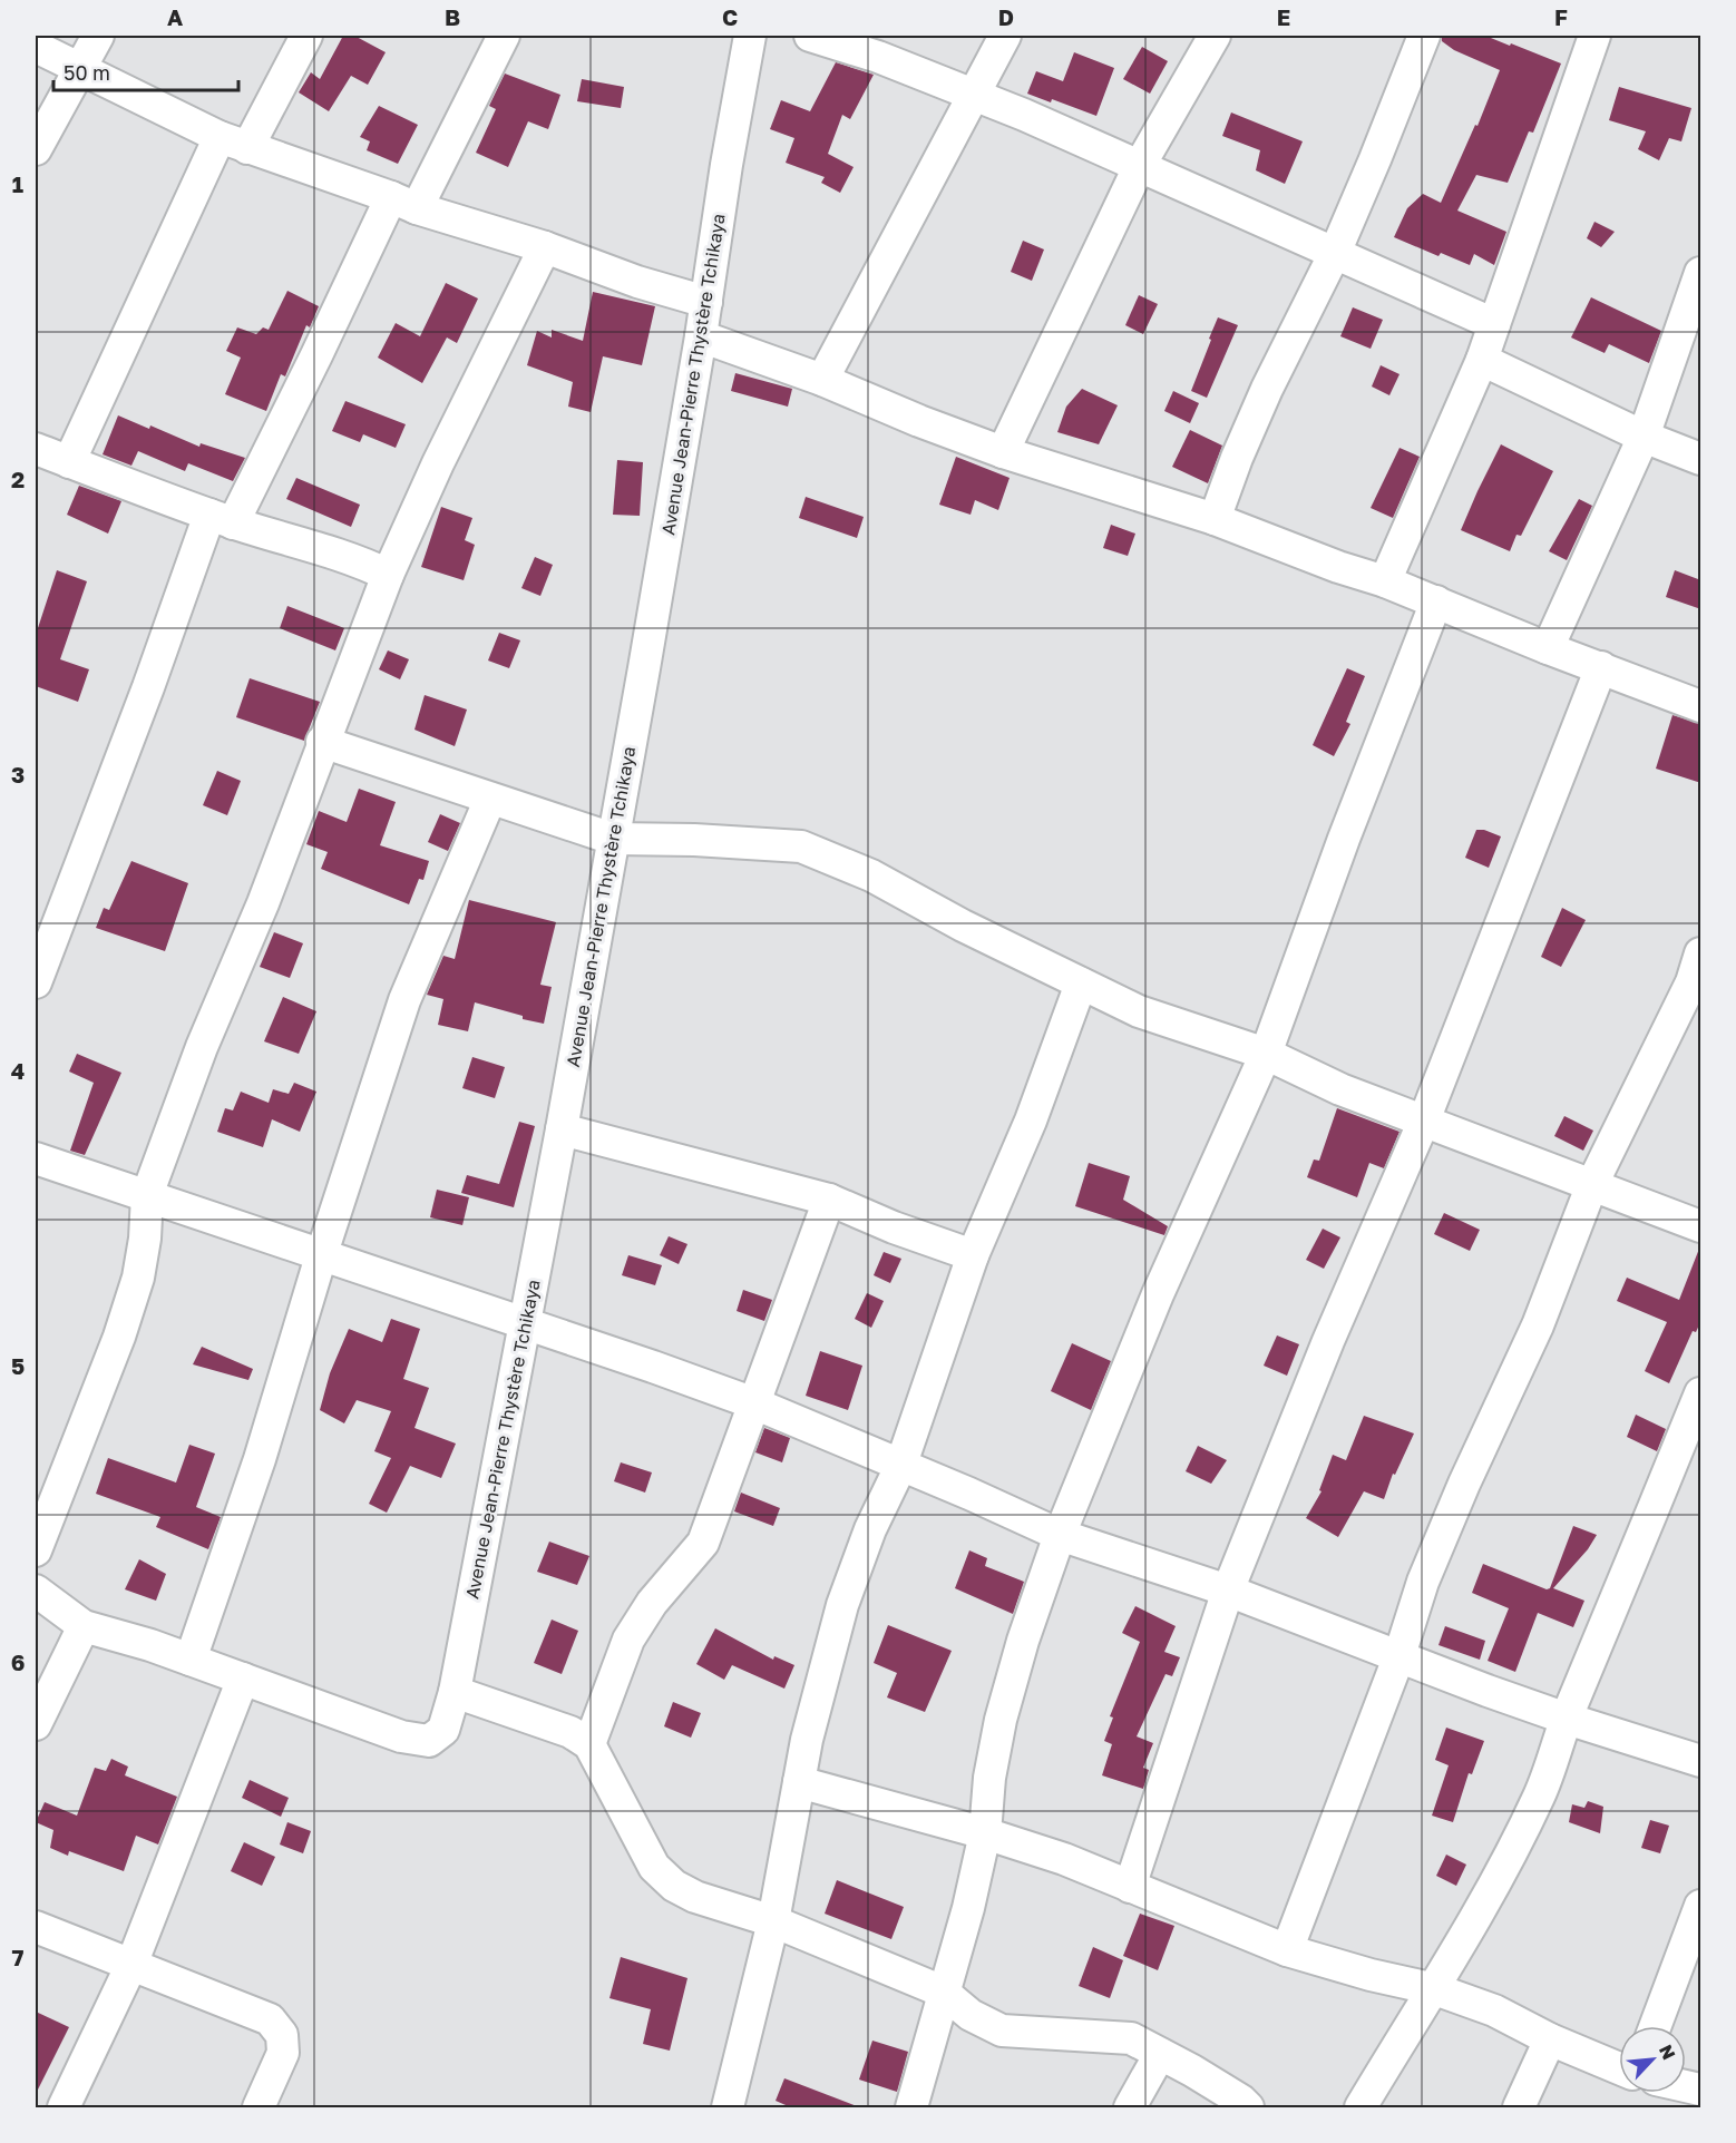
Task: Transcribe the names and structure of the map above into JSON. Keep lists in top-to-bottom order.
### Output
{
  "streets": {
    "street": ["Avenue Jean-Pierre Thystère Tchikaya"]
  },
  "scale_bar": "50 m",
  "north": "top right",
  "grid": {
    "columns": [
      "A",
      "B",
      "C",
      "D",
      "E",
      "F"
    ],
    "rows": [
      "1",
      "2",
      "3",
      "4",
      "5",
      "6",
      "7"
    ]
  }
}
